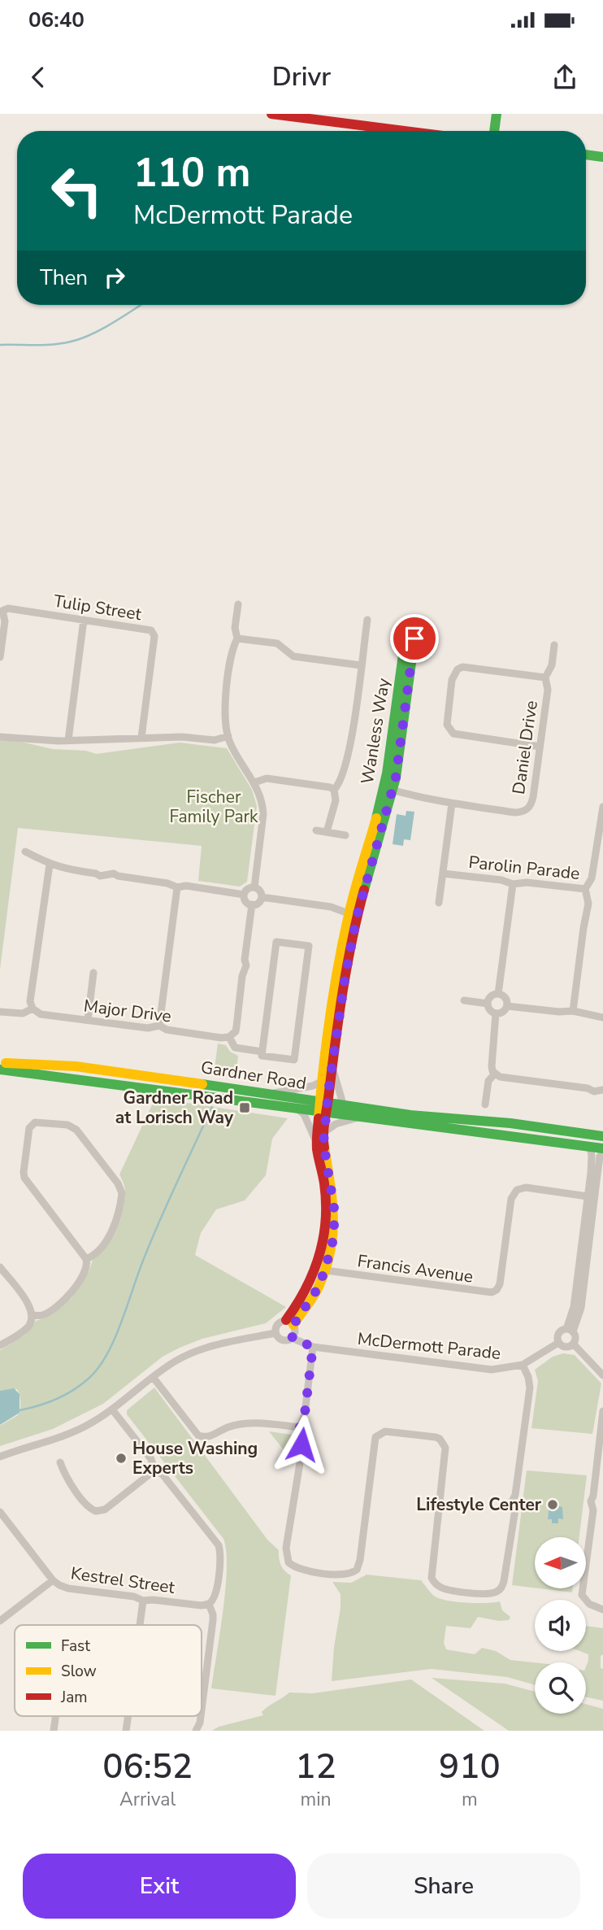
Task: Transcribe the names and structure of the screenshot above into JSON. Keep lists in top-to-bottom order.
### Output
{
  "streets": {
    "street": [
      "Tulip Street",
      "Wanless Way",
      "Daniel Drive",
      "Parolin Parade",
      "Major Drive",
      "Gardner Road",
      "Francis Avenue",
      "McDermott Parade",
      "Kestrel Street"
    ]
  },
  "crossings": [
    ["Wanless Way", "Daniel Drive"],
    ["Wanless Way", "Gardner Road"]
  ],
  "parks": ["Fischer Family Park"],
  "places": {
    "transit": ["Gardner Road at Lorisch Way"],
    "other": ["House Washing Experts", "Lifestyle Center"]
  },
  "legend": ["Fast", "Slow", "Jam"],
  "north": "left",
  "page": {
    "status": "06:40",
    "header": "Drivr",
    "turn": ["110 m", "McDermott Parade"],
    "then": "Then",
    "eta": [
      "06:52",
      "Arrival",
      "12",
      "min",
      "910",
      "m"
    ],
    "buttons": ["Exit", "Share"]
  }
}
